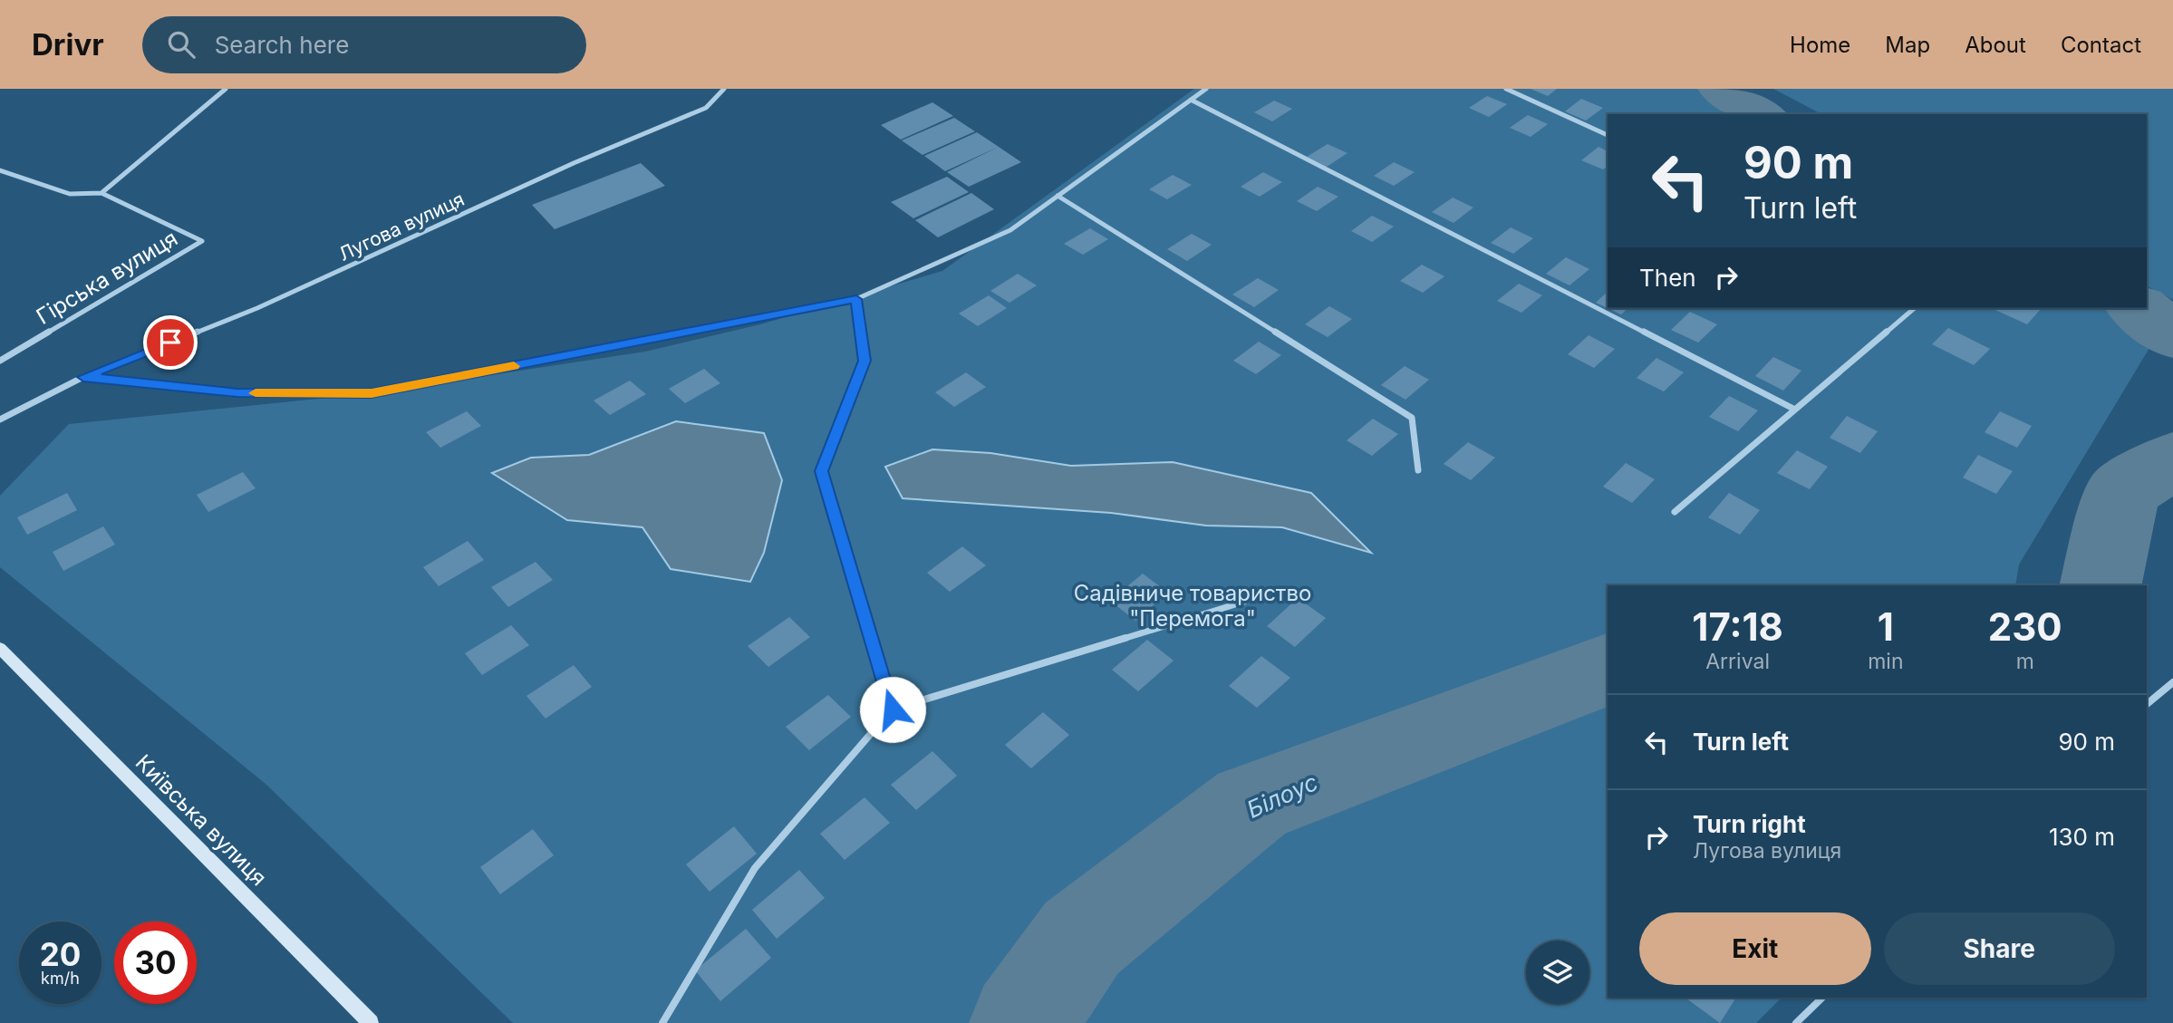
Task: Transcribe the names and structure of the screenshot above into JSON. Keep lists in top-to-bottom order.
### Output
{
  "streets": {
    "main road": ["Київська вулиця"],
    "street": ["Лугова вулиця", "Гірська вулиця"]
  },
  "water": ["Білоус"],
  "parks": ["Садівниче товариство \"Перемога\""],
  "page": {
    "header": "Drivr",
    "search": "Search here",
    "nav": [
      "Home",
      "Map",
      "About",
      "Contact"
    ],
    "turn": ["90 m", "Turn left"],
    "then": "Then",
    "eta": [
      "17:18",
      "Arrival",
      "1",
      "min",
      "230",
      "m"
    ],
    "list": [
      {
        "name": "Turn left",
        "value": "90 m"
      },
      {
        "name": "Turn right",
        "note": "Лугова вулиця",
        "value": "130 m"
      }
    ],
    "buttons": ["Exit", "Share"],
    "speed": "20 km/h",
    "limit": "30"
  }
}
